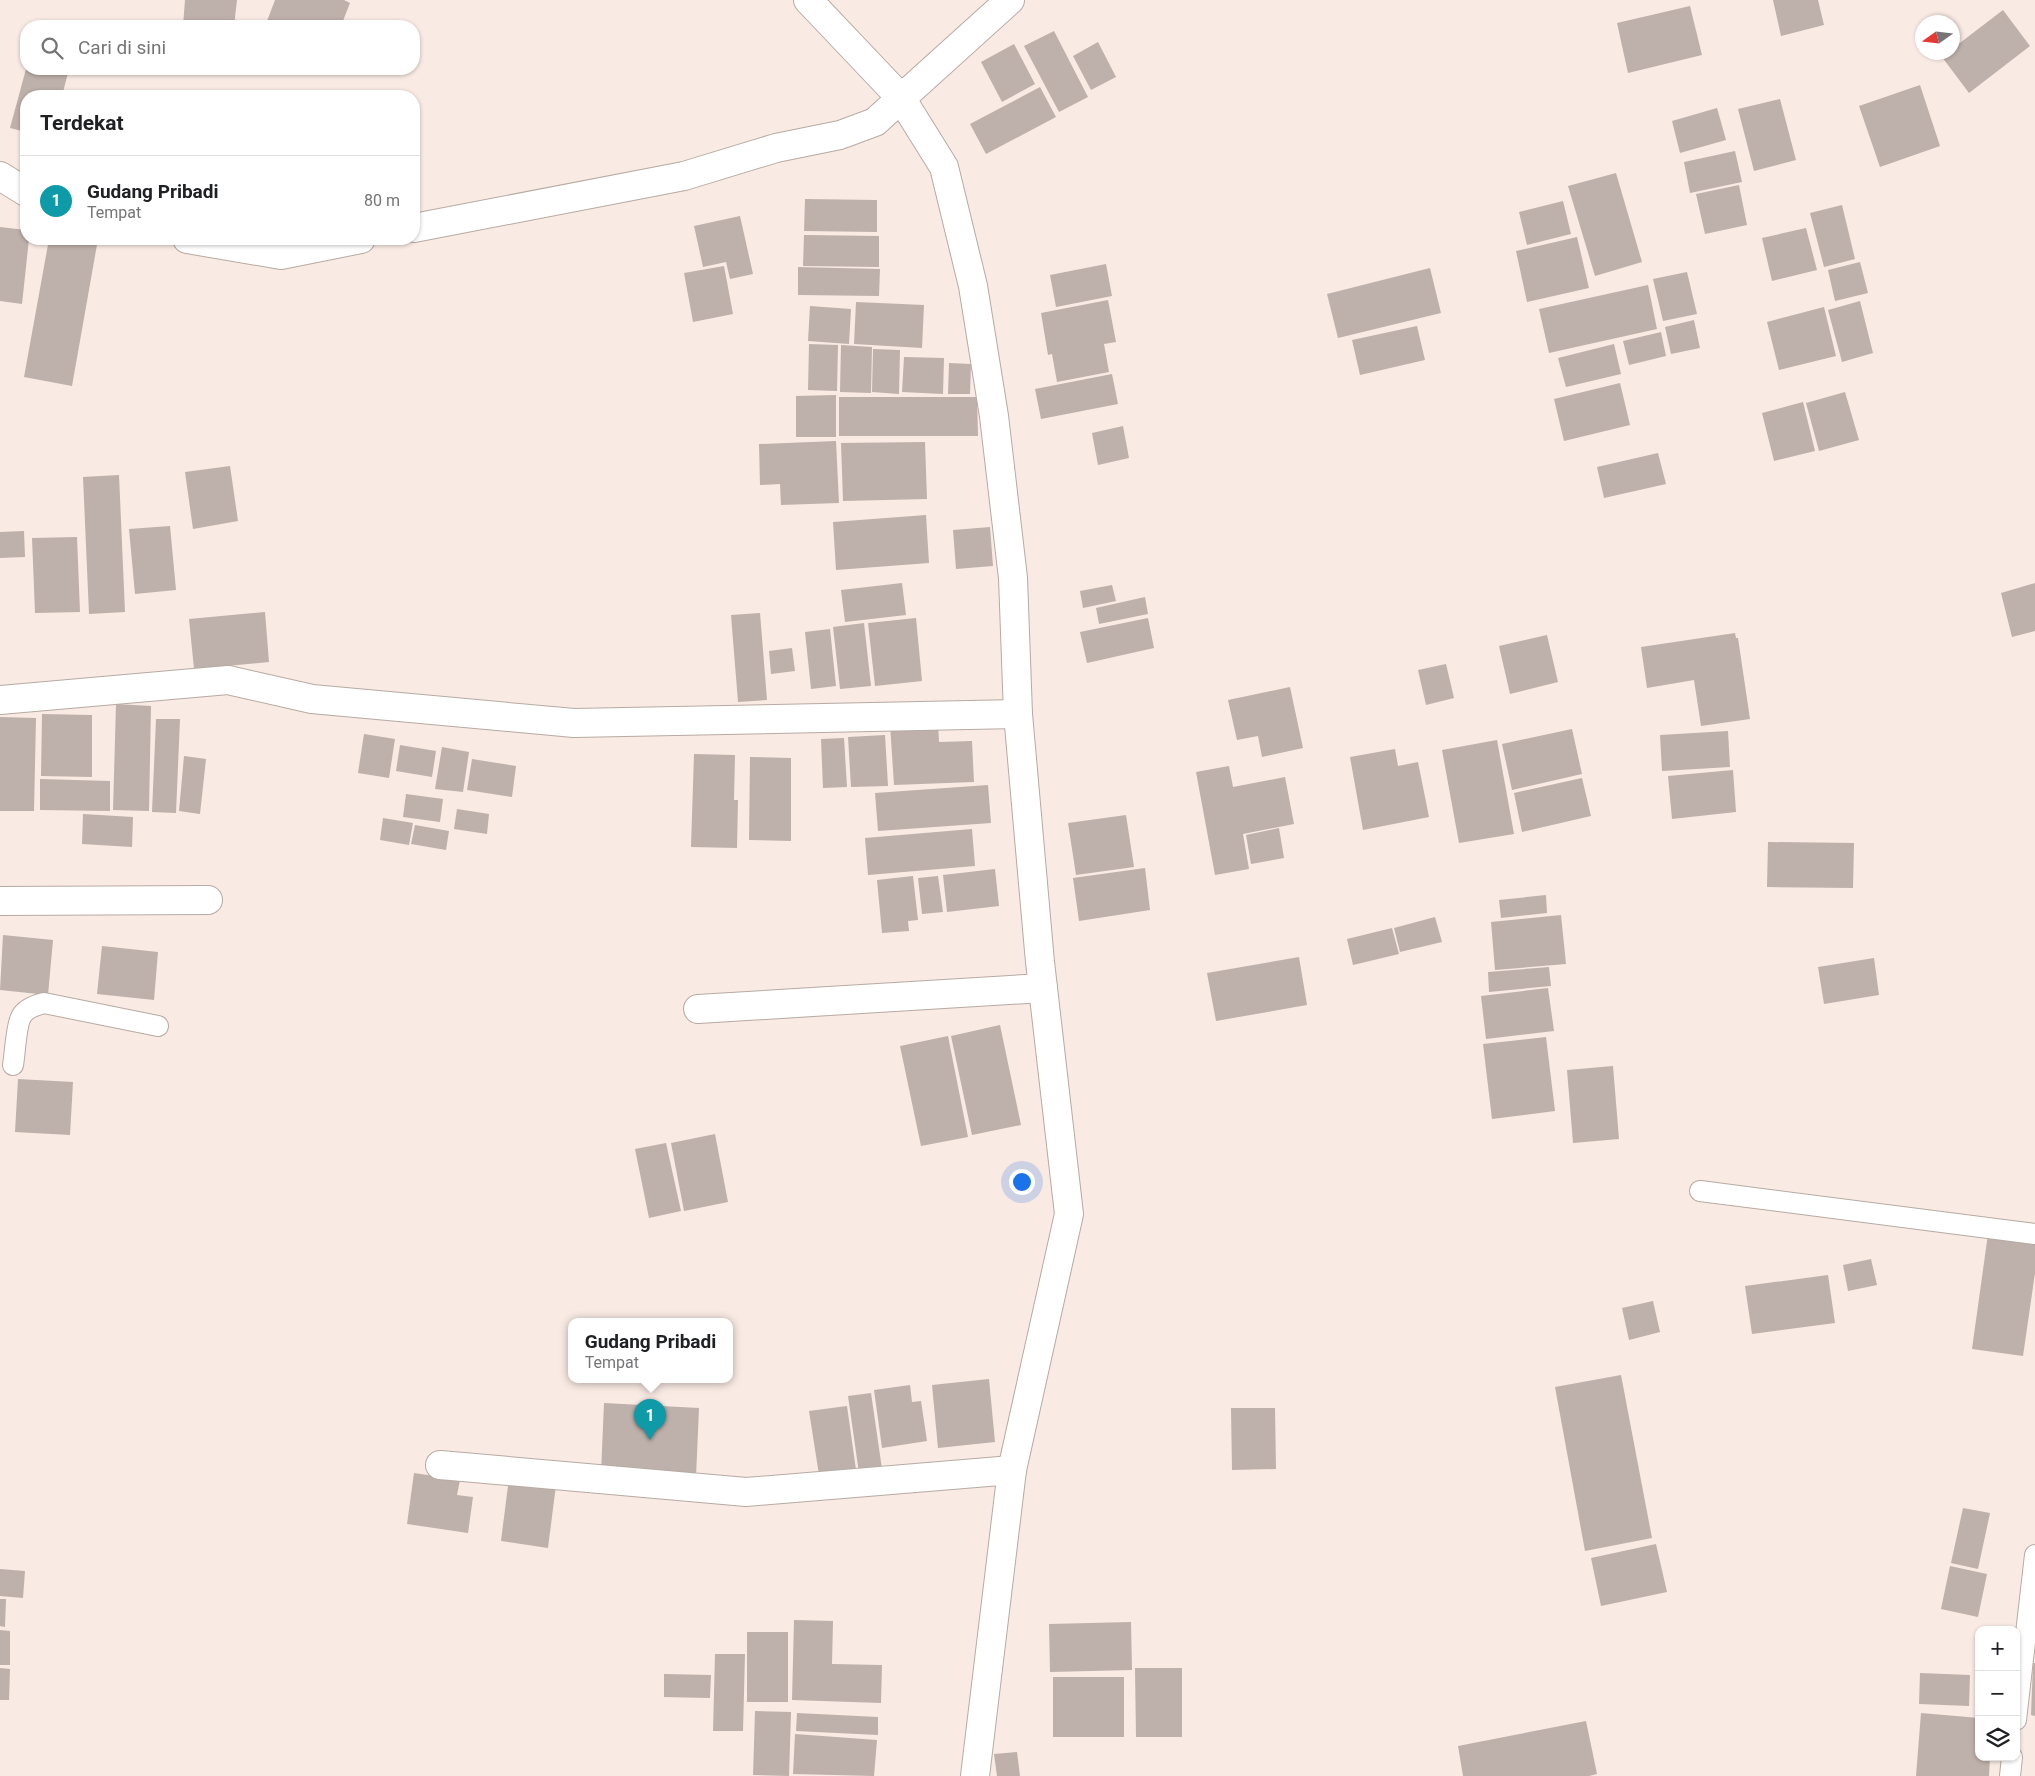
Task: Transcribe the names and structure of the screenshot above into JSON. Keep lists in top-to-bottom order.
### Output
{
  "north": "left",
  "page": {
    "search": "Cari di sini",
    "heading": "Terdekat",
    "list": [
      {
        "mark": "1",
        "name": "Gudang Pribadi",
        "note": "Tempat",
        "value": "80 m"
      }
    ],
    "popup": ["Gudang Pribadi", "Tempat"],
    "pins": "1",
    "map_buttons": ["+", "−"]
  }
}
